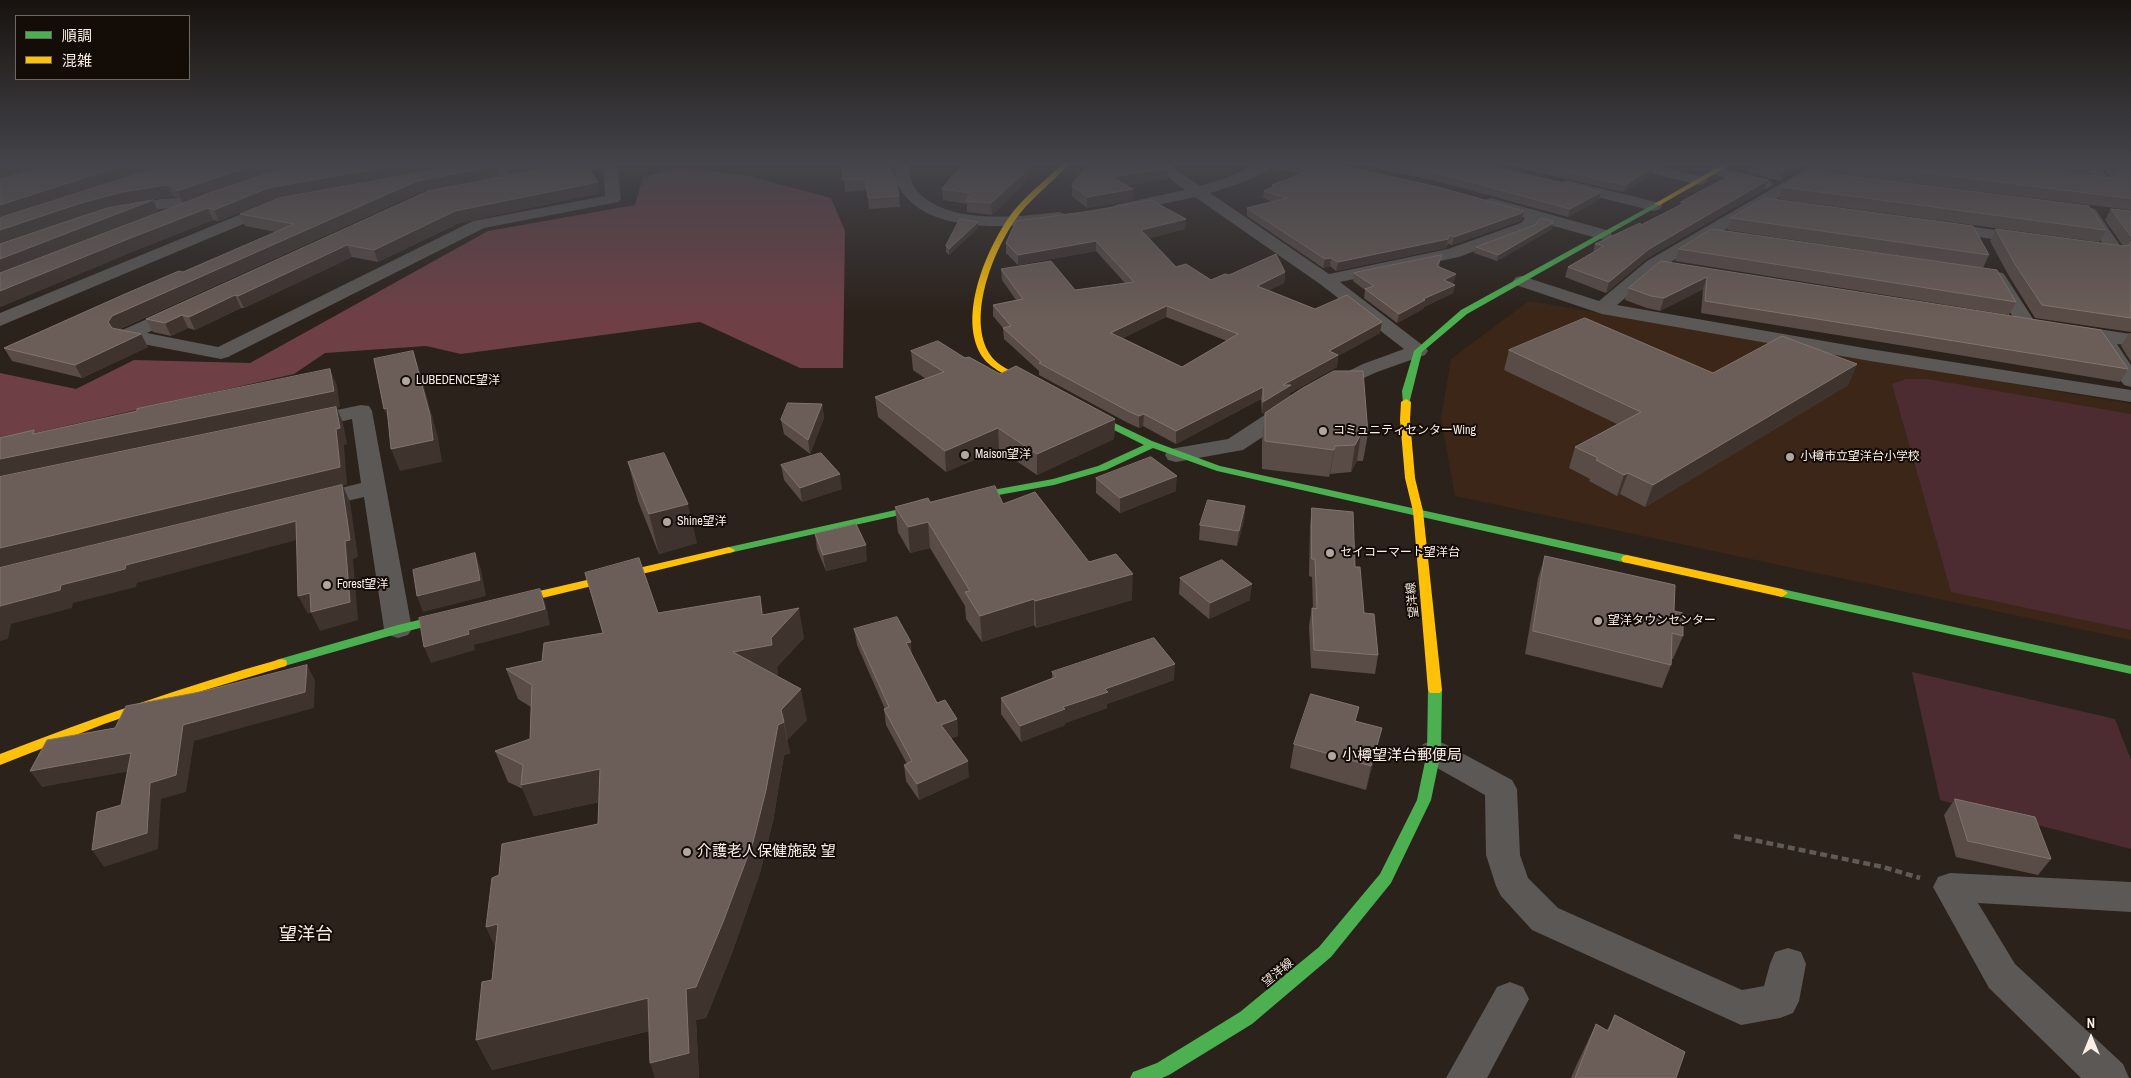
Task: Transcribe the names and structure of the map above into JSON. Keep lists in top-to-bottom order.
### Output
{
  "streets": {
    "street": ["望洋線"]
  },
  "districts": ["望洋台"],
  "places": [
    "LUBEDENCE望洋",
    "コミュニティセンターWing",
    "Maison望洋",
    "小樽市立望洋台小学校",
    "Shine望洋",
    "セイコーマート望洋台",
    "Forest望洋",
    "望洋タウンセンター",
    "小樽望洋台郵便局",
    "介護老人保健施設 望"
  ],
  "legend": ["順調", "混雑"],
  "north": "top"
}
